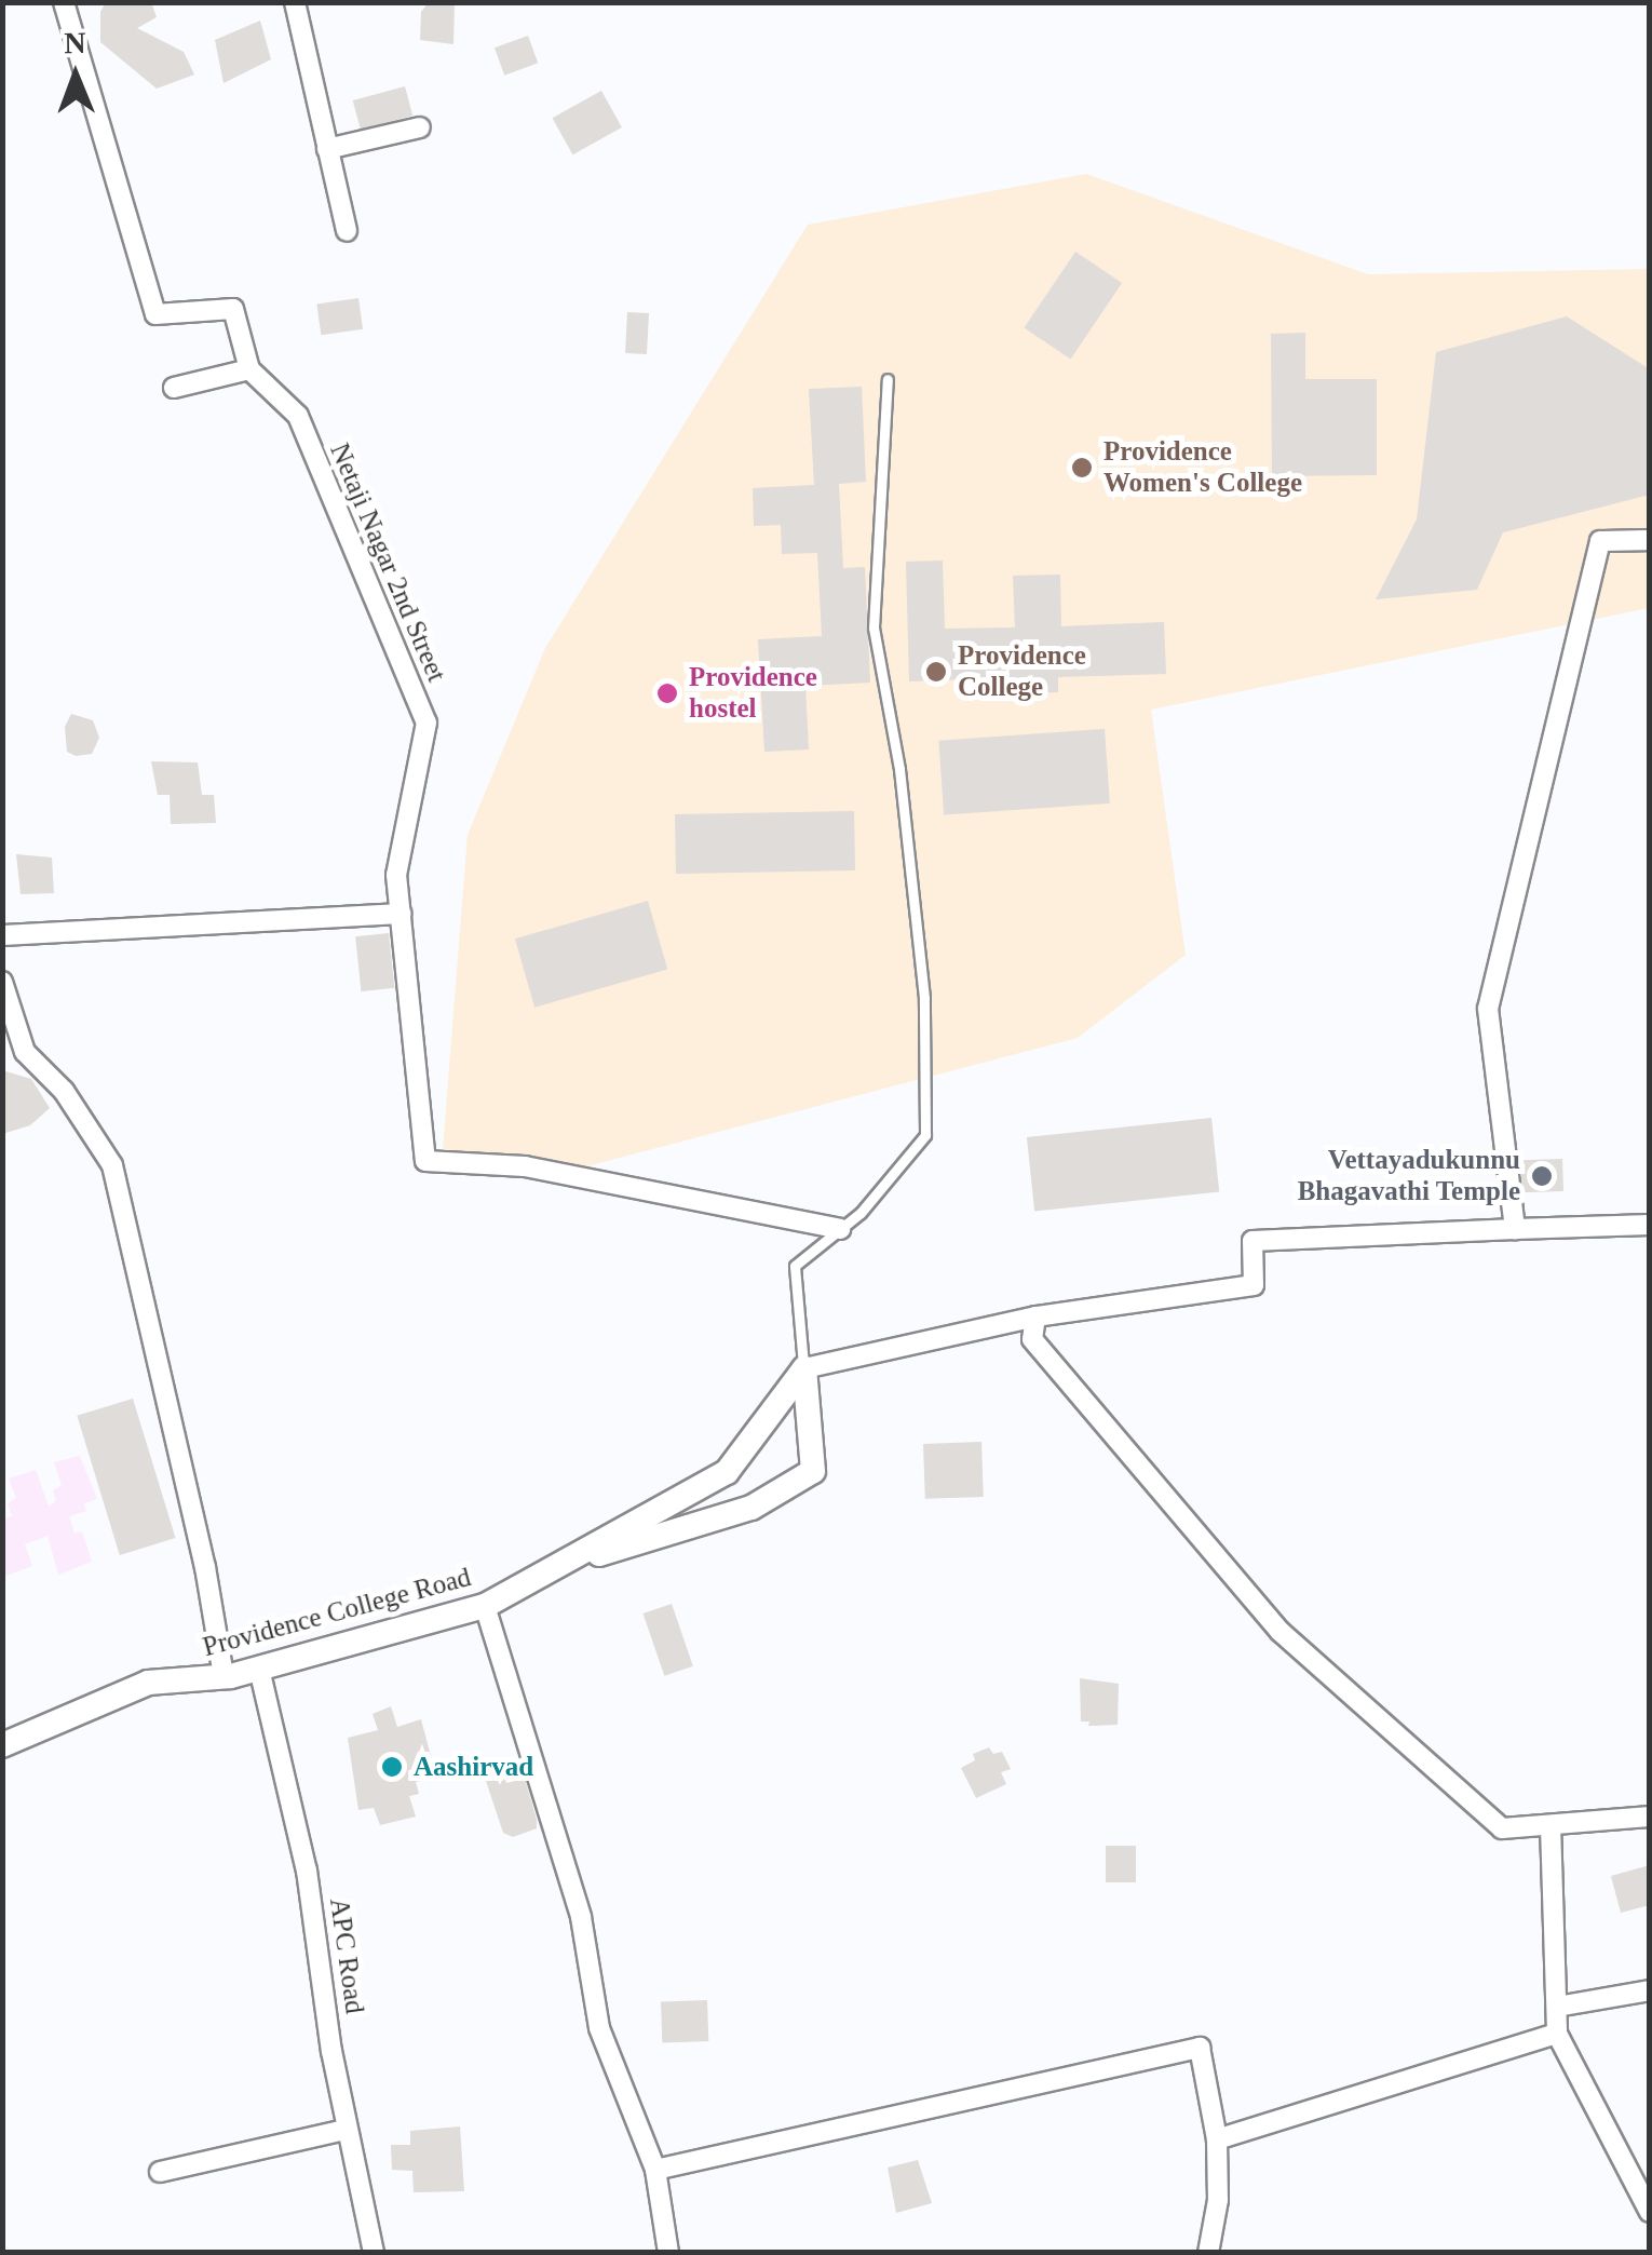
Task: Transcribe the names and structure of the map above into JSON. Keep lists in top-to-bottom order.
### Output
{
  "streets": {
    "street": ["Netaji Nagar 2nd Street", "Providence College Road", "APC Road"]
  },
  "crossings": [
    ["Netaji Nagar 2nd Street", "Providence College Road"],
    ["Providence College Road", "APC Road"]
  ],
  "places": [
    "Providence Women's College",
    "Providence College",
    "Providence hostel",
    "Vettayadukunnu Bhagavathi Temple",
    "Aashirvad"
  ],
  "north": "top"
}
